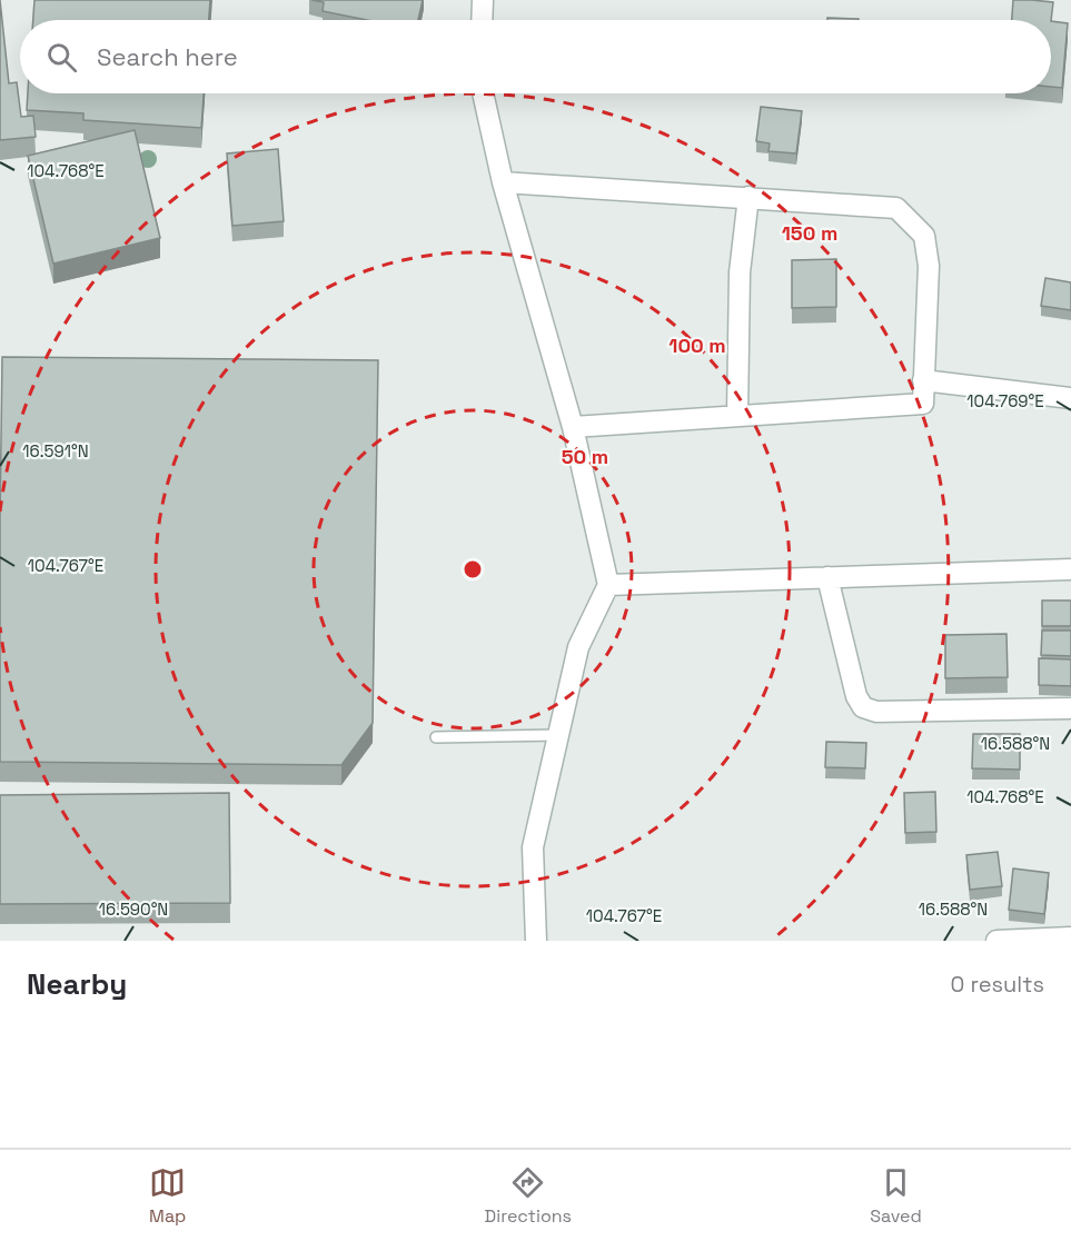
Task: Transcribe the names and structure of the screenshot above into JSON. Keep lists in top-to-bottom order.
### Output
{
  "page": {
    "search": "Search here",
    "heading": ["Nearby", "0 results"],
    "nav": ["Map", "Directions", "Saved"]
  },
  "coordinates": [
    "104.768°E",
    "104.769°E",
    "16.591°N",
    "104.767°E",
    "16.588°N",
    "16.590°N"
  ],
  "rings": ["150 m", "100 m", "50 m"]
}
